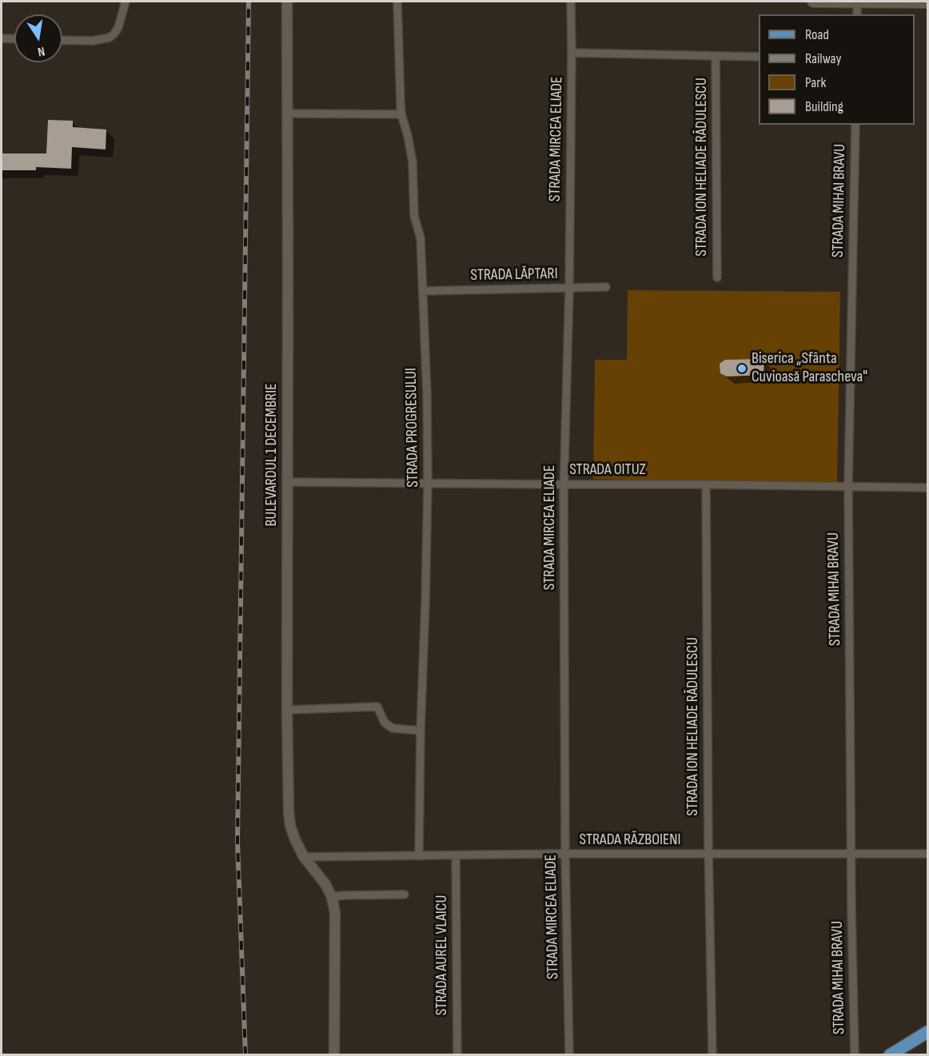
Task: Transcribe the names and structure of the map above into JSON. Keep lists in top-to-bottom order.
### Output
{
  "streets": {
    "street": [
      "STRADA MIRCEA ELIADE",
      "STRADA ION HELIADE RĂDULESCU",
      "STRADA MIHAI BRAVU",
      "STRADA LĂPTARI",
      "STRADA PROGRESULUI",
      "BULEVARDUL 1 DECEMBRIE",
      "STRADA OITUZ",
      "STRADA RĂZBOIENI",
      "STRADA AUREL VLAICU"
    ]
  },
  "crossings": [
    ["STRADA MIRCEA ELIADE", "STRADA LĂPTARI"],
    ["STRADA MIRCEA ELIADE", "STRADA OITUZ"],
    ["STRADA MIRCEA ELIADE", "STRADA RĂZBOIENI"],
    ["STRADA ION HELIADE RĂDULESCU", "STRADA OITUZ"],
    ["STRADA ION HELIADE RĂDULESCU", "STRADA RĂZBOIENI"],
    ["STRADA MIHAI BRAVU", "STRADA OITUZ"],
    ["STRADA MIHAI BRAVU", "STRADA RĂZBOIENI"],
    ["STRADA LĂPTARI", "STRADA PROGRESULUI"],
    ["STRADA PROGRESULUI", "STRADA OITUZ"],
    ["STRADA PROGRESULUI", "STRADA RĂZBOIENI"],
    ["BULEVARDUL 1 DECEMBRIE", "STRADA OITUZ"],
    ["BULEVARDUL 1 DECEMBRIE", "STRADA RĂZBOIENI"],
    ["STRADA RĂZBOIENI", "STRADA AUREL VLAICU"]
  ],
  "places": ["Biserica „Sfânta Cuvioasă Parascheva\""],
  "legend": [
    "Road",
    "Railway",
    "Park",
    "Building"
  ],
  "north": "bottom"
}
